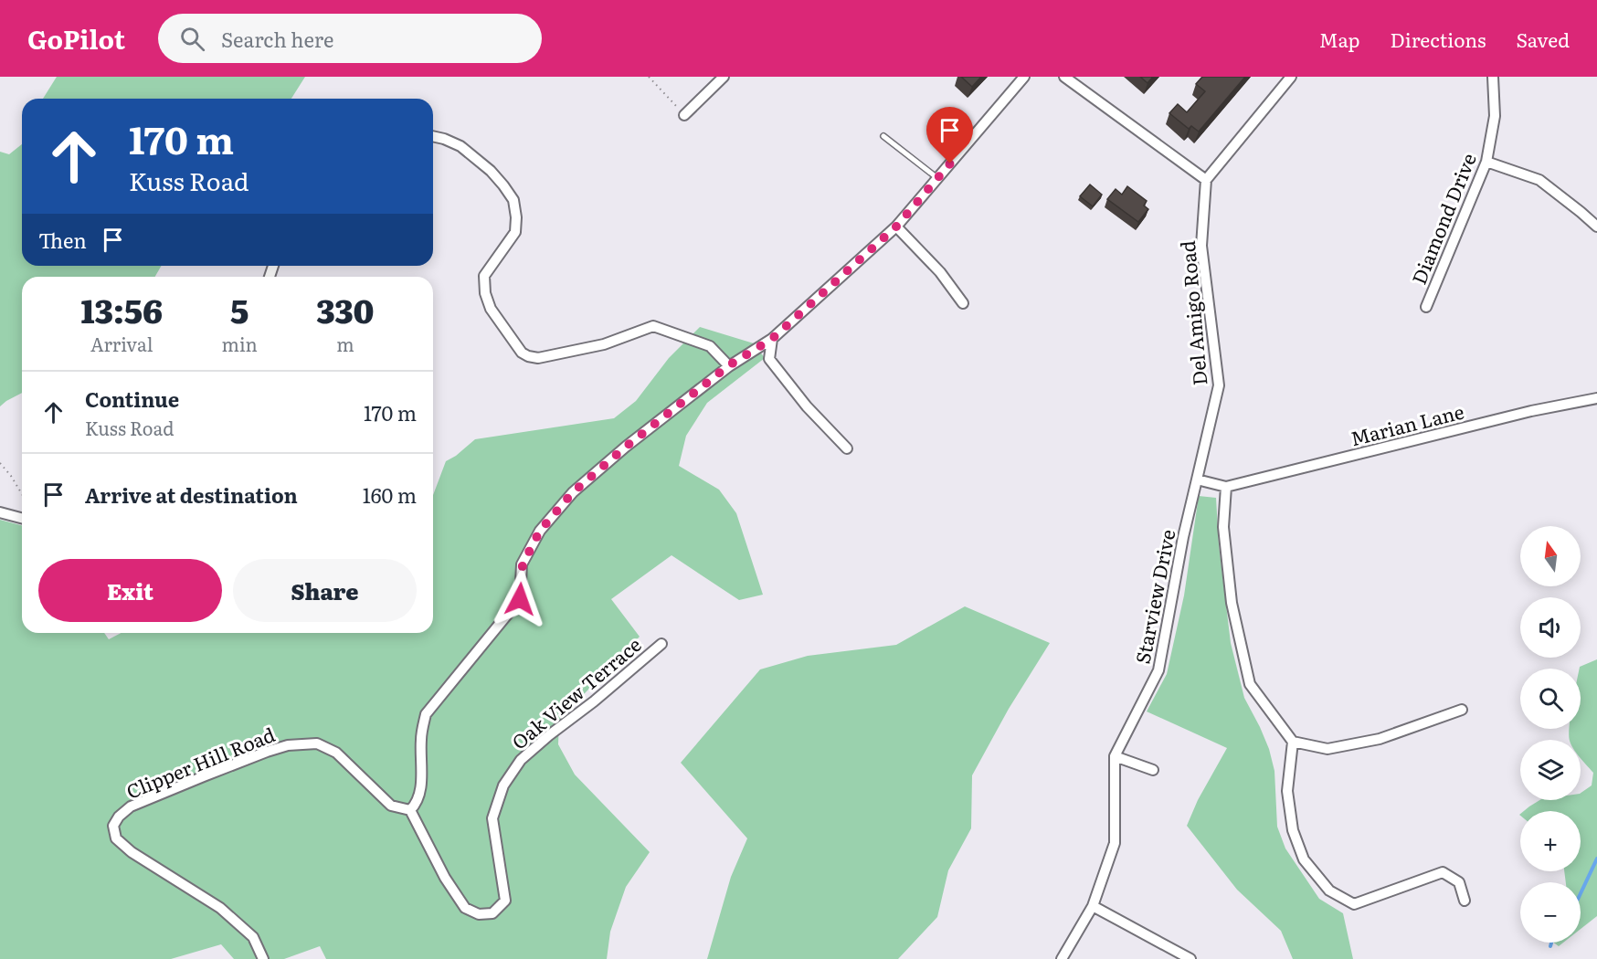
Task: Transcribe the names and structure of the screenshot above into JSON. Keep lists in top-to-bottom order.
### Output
{
  "streets": {
    "street": [
      "Diamond Drive",
      "Del Amigo Road",
      "Marian Lane",
      "Starview Drive",
      "Oak View Terrace",
      "Clipper Hill Road"
    ]
  },
  "crossings": [
    ["Del Amigo Road", "Starview Drive"],
    ["Oak View Terrace", "Clipper Hill Road"]
  ],
  "north": "top",
  "page": {
    "header": "GoPilot",
    "search": "Search here",
    "nav": ["Map", "Directions", "Saved"],
    "turn": ["170 m", "Kuss Road"],
    "then": "Then",
    "eta": [
      "13:56",
      "Arrival",
      "5",
      "min",
      "330",
      "m"
    ],
    "list": [
      {
        "name": "Continue",
        "note": "Kuss Road",
        "value": "170 m"
      },
      {
        "name": "Arrive at destination",
        "value": "160 m"
      }
    ],
    "map_buttons": ["+", "−"],
    "buttons": ["Exit", "Share"]
  }
}
